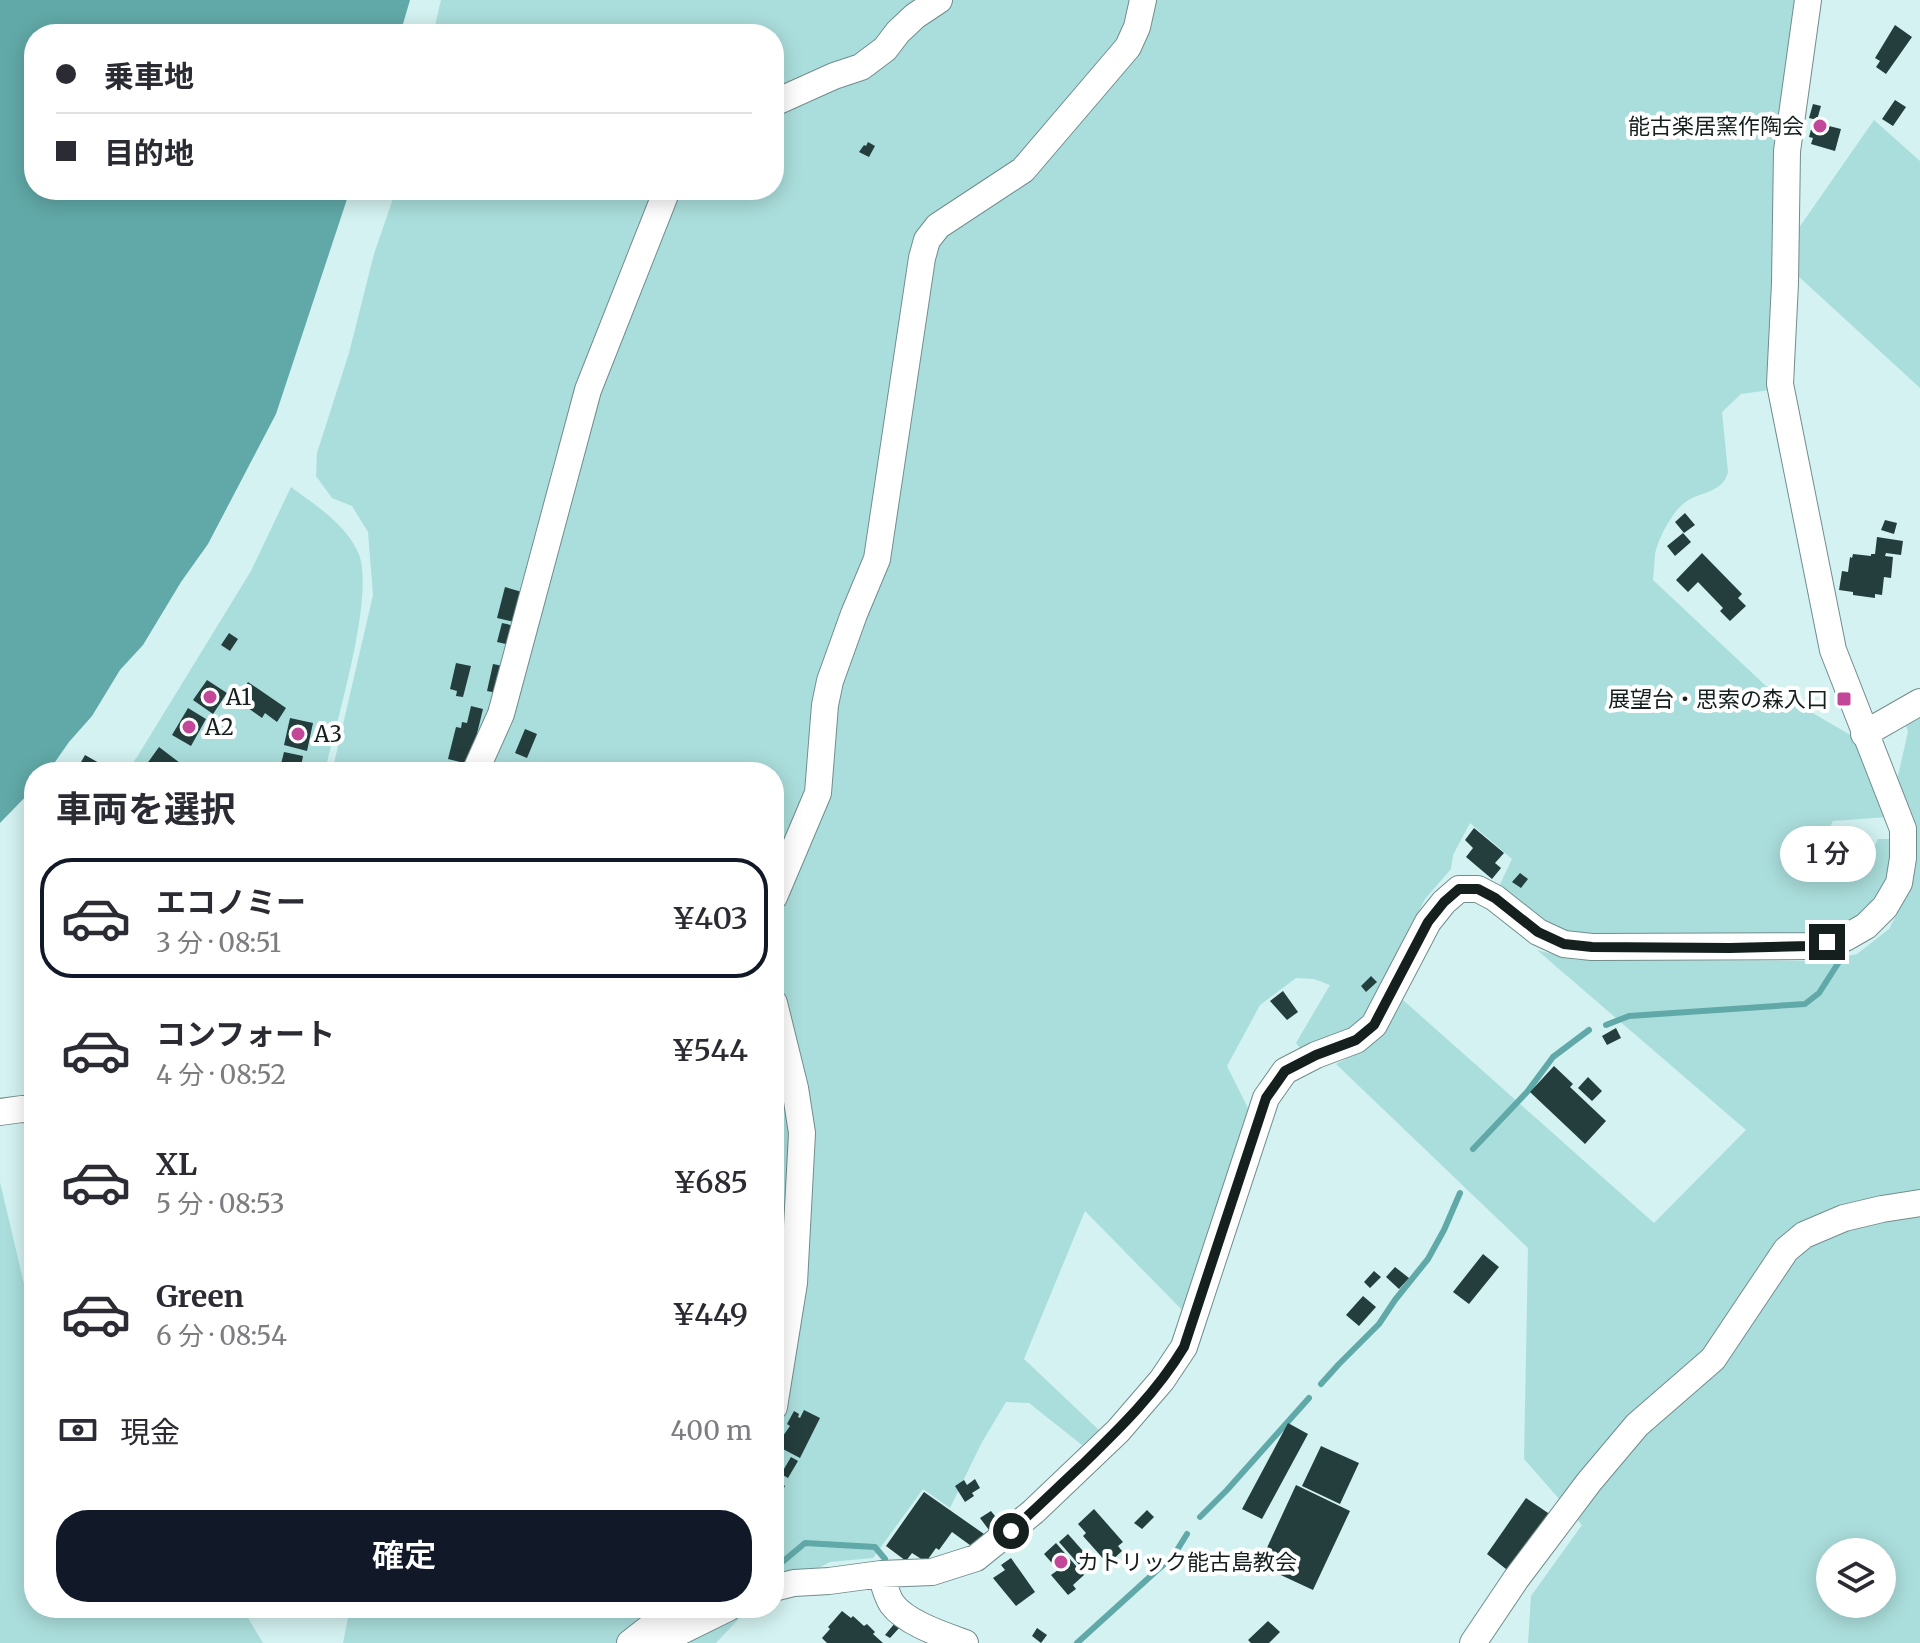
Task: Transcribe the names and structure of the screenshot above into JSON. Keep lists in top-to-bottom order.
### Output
{
  "places": {
    "other": [
      "能古楽居窯作陶会",
      "A1",
      "A2",
      "A3",
      "カトリック能古島教会"
    ],
    "transit": ["展望台・思索の森入口"]
  },
  "page": {
    "banner": ["乗車地", "目的地"],
    "heading": "車両を選択",
    "bubble": "1 分",
    "list": [
      {
        "name": "エコノミー",
        "note": "3 分 · 08:51",
        "value": "¥403"
      },
      {
        "name": "コンフォート",
        "note": "4 分 · 08:52",
        "value": "¥544"
      },
      {
        "name": "XL",
        "note": "5 分 · 08:53",
        "value": "¥685"
      },
      {
        "name": "Green",
        "note": "6 分 · 08:54",
        "value": "¥449"
      }
    ],
    "pay": ["現金", "400 m"],
    "buttons": "確定"
  }
}
